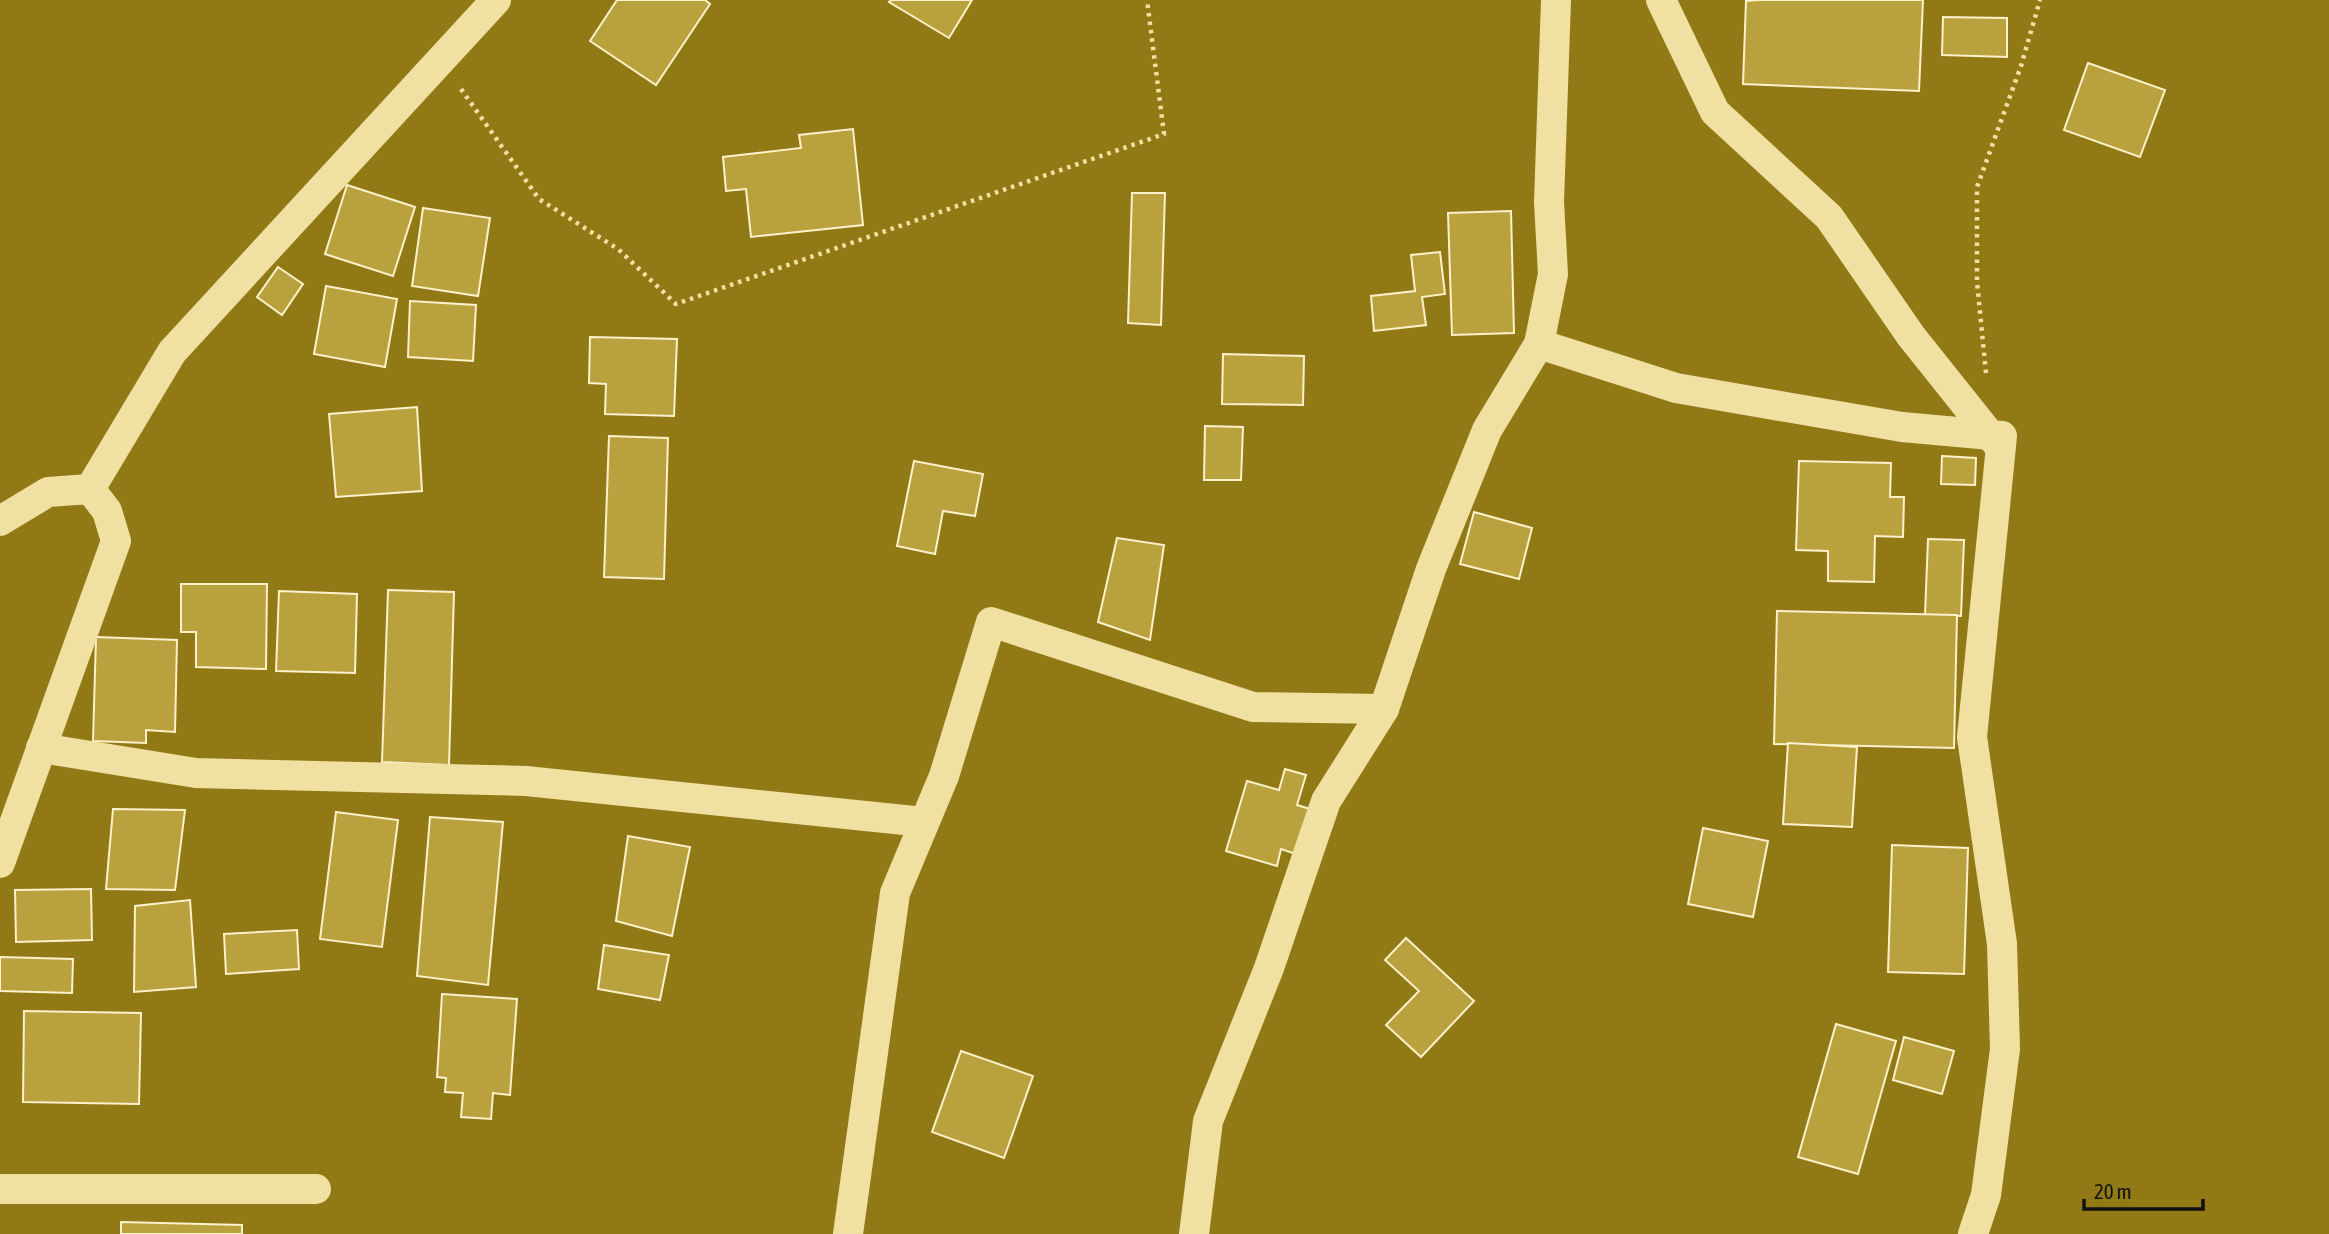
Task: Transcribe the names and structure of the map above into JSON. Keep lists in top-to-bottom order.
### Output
{
  "scale_bar": "20 m"
}
